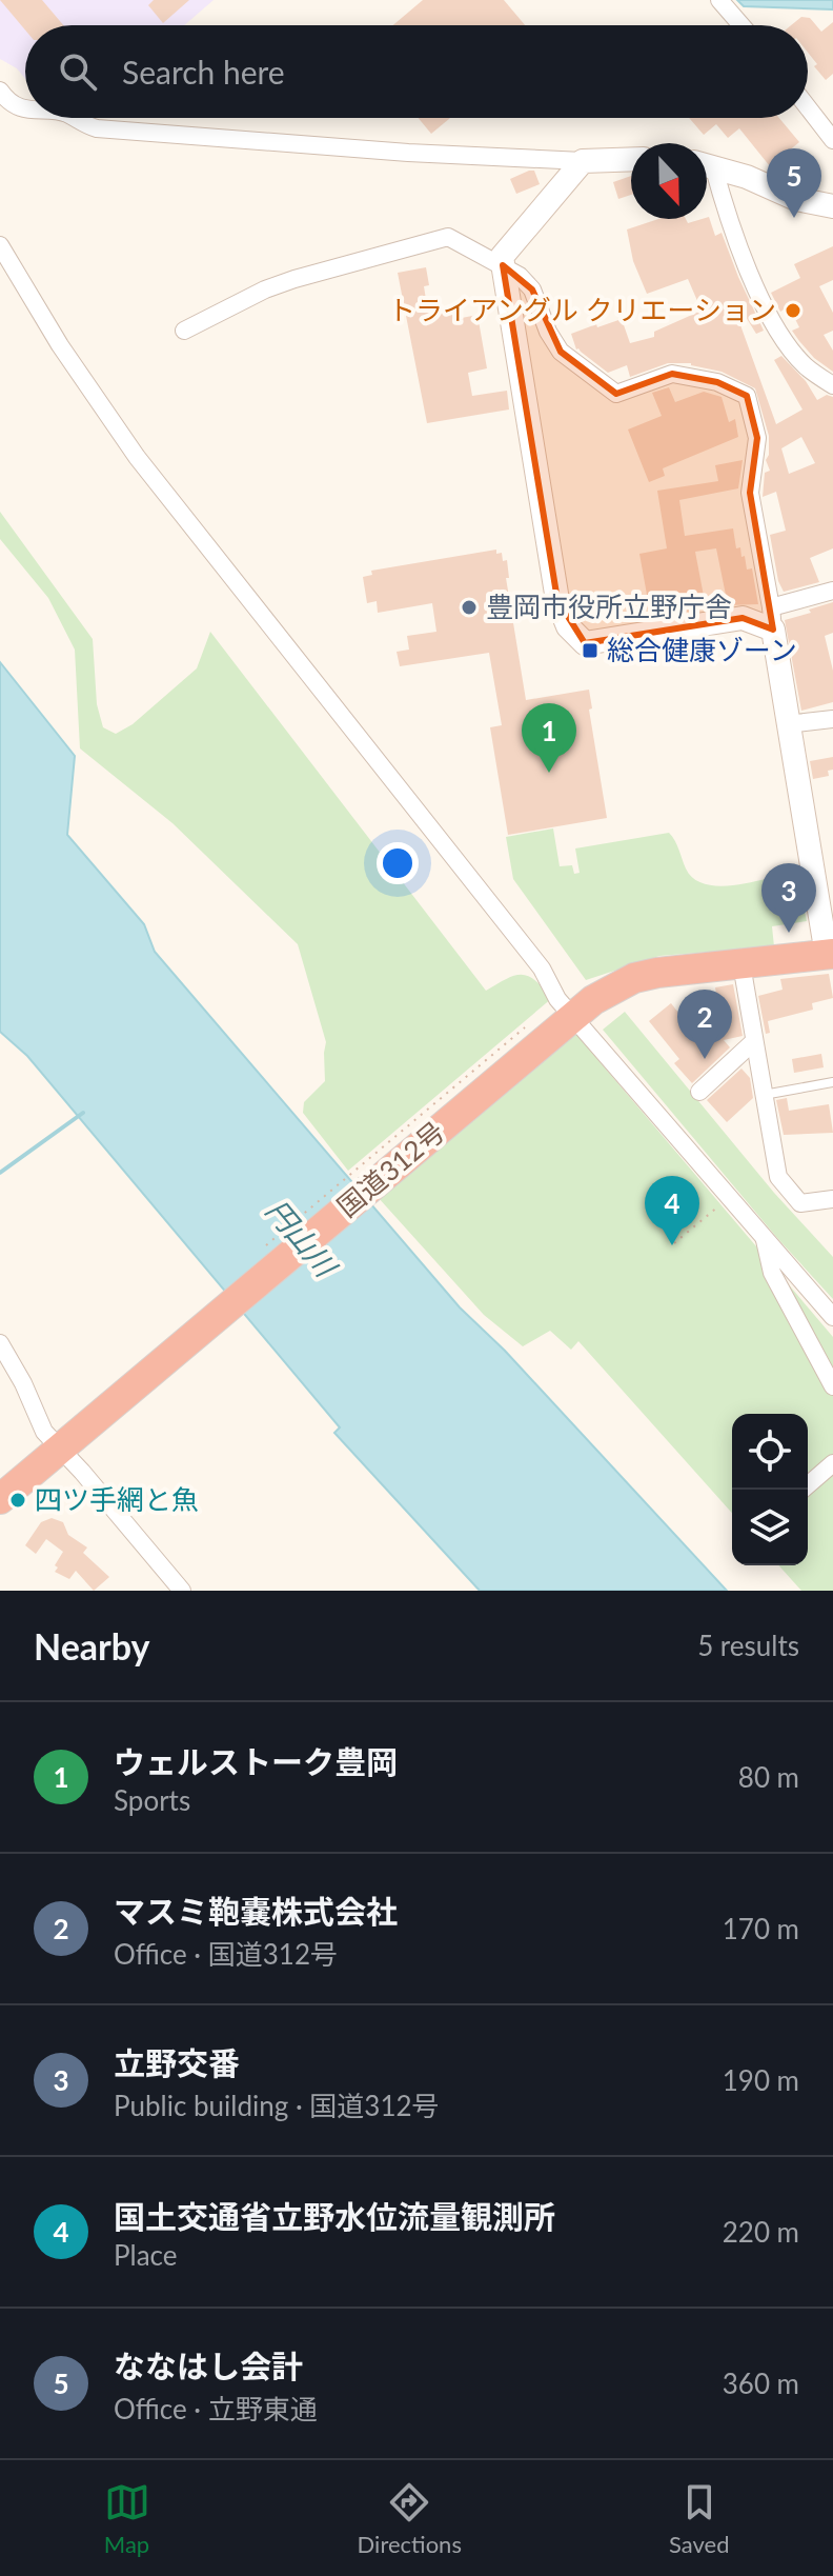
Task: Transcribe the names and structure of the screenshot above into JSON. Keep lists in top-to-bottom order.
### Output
{
  "streets": {
    "highway": ["国道312号"]
  },
  "water": ["円山川"],
  "places": {
    "other": ["トライアングル クリエーション", "豊岡市役所立野庁舎", "四ツ手網と魚"],
    "transit": ["総合健康ゾーン"]
  },
  "north": "bottom",
  "page": {
    "search": "Search here",
    "pins": [
      "5",
      "1",
      "3",
      "2",
      "4"
    ],
    "heading": ["Nearby", "5 results"],
    "list": [
      {
        "mark": "1",
        "name": "ウェルストーク豊岡",
        "note": "Sports",
        "value": "80 m"
      },
      {
        "mark": "2",
        "name": "マスミ鞄嚢株式会社",
        "note": "Office · 国道312号",
        "value": "170 m"
      },
      {
        "mark": "3",
        "name": "立野交番",
        "note": "Public building · 国道312号",
        "value": "190 m"
      },
      {
        "mark": "4",
        "name": "国土交通省立野水位流量観測所",
        "note": "Place",
        "value": "220 m"
      },
      {
        "mark": "5",
        "name": "ななはし会計",
        "note": "Office · 立野東通",
        "value": "360 m"
      }
    ],
    "nav": ["Map", "Directions", "Saved"]
  }
}
